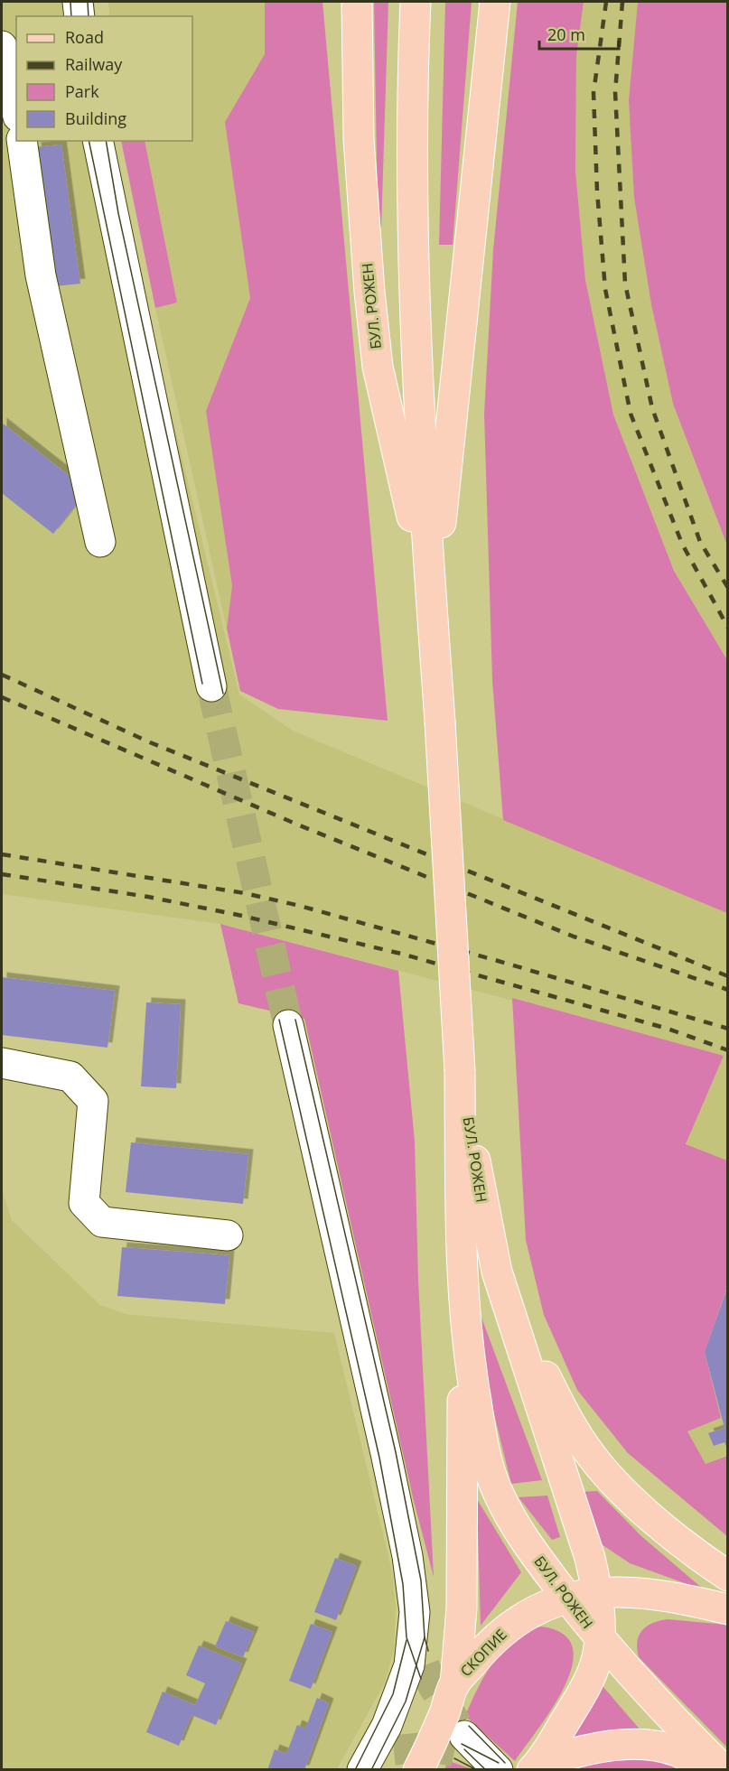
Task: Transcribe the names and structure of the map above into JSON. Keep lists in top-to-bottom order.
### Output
{
  "streets": {
    "main road": ["БУЛ. РОЖЕН", "СКОПИЕ"]
  },
  "crossings": [
    ["БУЛ. РОЖЕН", "СКОПИЕ"]
  ],
  "legend": [
    "Road",
    "Railway",
    "Park",
    "Building"
  ],
  "scale_bar": "20 m"
}
